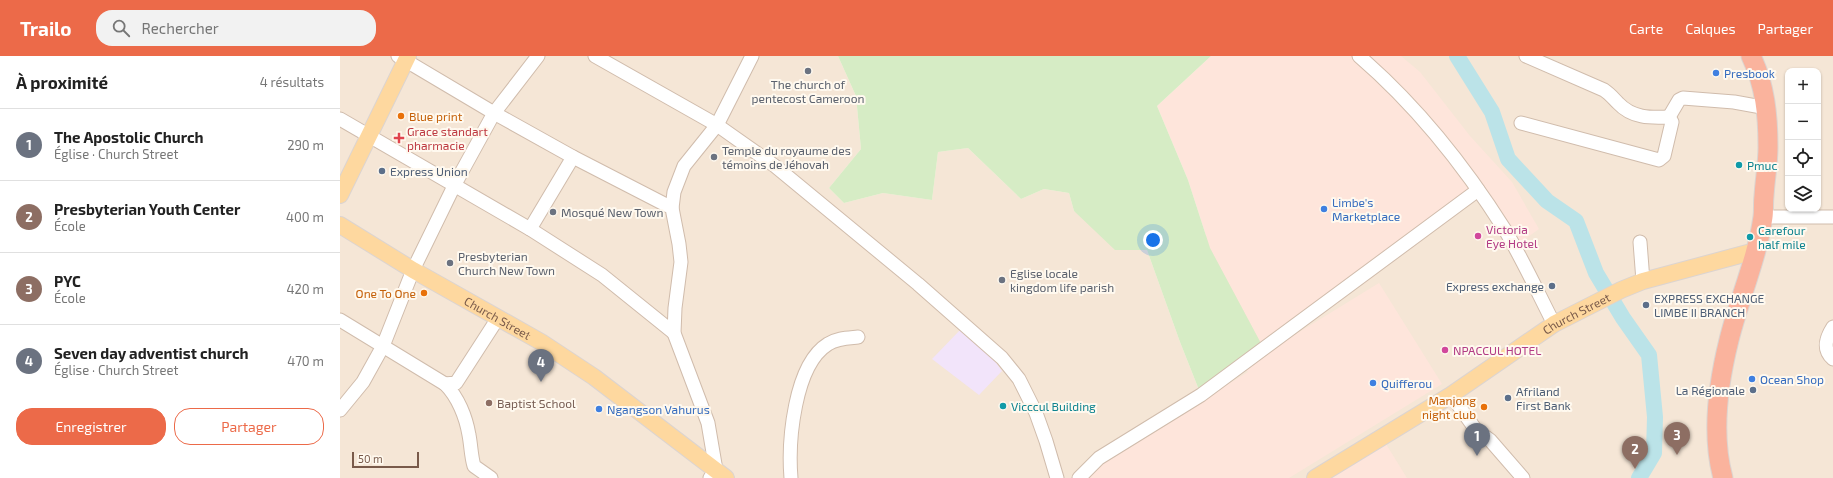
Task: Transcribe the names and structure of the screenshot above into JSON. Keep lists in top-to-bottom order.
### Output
{
  "streets": {
    "main road": ["Church Street"]
  },
  "places": {
    "other": [
      "The church of pentecost Cameroon",
      "Presbook",
      "Blue print",
      "Temple du royaume des témoins de Jéhovah",
      "Pmuc",
      "Express Union",
      "Limbe's Marketplace",
      "Mosqué New Town",
      "Victoria Eye Hotel",
      "Carefour half mile",
      "Presbyterian Church New Town",
      "Eglise locale kingdom life parish",
      "Express exchange",
      "One To One",
      "EXPRESS EXCHANGE LIMBE II BRANCH",
      "NPACCUL HOTEL",
      "Ocean Shop",
      "Quifferou",
      "La Régionale",
      "Afriland First Bank",
      "Baptist School",
      "Vicccul Building",
      "Manjong night club",
      "Ngangson Vahurus"
    ],
    "health": ["Grace standart pharmacie"]
  },
  "scale_bar": "50 m",
  "page": {
    "header": "Trailo",
    "search": "Rechercher",
    "nav": ["Carte", "Calques", "Partager"],
    "heading": ["À proximité", "4 résultats"],
    "map_buttons": ["+", "−"],
    "list": [
      {
        "mark": "1",
        "name": "The Apostolic Church",
        "note": "Église · Church Street",
        "value": "290 m"
      },
      {
        "mark": "2",
        "name": "Presbyterian Youth Center",
        "note": "École",
        "value": "400 m"
      },
      {
        "mark": "3",
        "name": "PYC",
        "note": "École",
        "value": "420 m"
      },
      {
        "mark": "4",
        "name": "Seven day adventist church",
        "note": "Église · Church Street",
        "value": "470 m"
      }
    ],
    "pins": [
      "4",
      "3",
      "1",
      "2"
    ],
    "buttons": ["Enregistrer", "Partager"],
    "scale": "50 m"
  }
}
